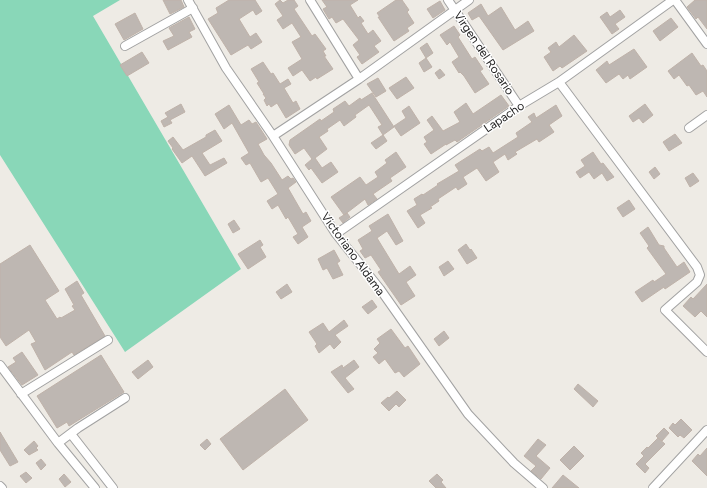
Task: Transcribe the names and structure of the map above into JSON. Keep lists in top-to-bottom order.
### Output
{
  "streets": {
    "street": ["Virgen del Rosario", "Lapacho", "Victoriano Aldama"]
  },
  "crossings": [
    ["Virgen del Rosario", "Lapacho"],
    ["Lapacho", "Victoriano Aldama"]
  ]
}
